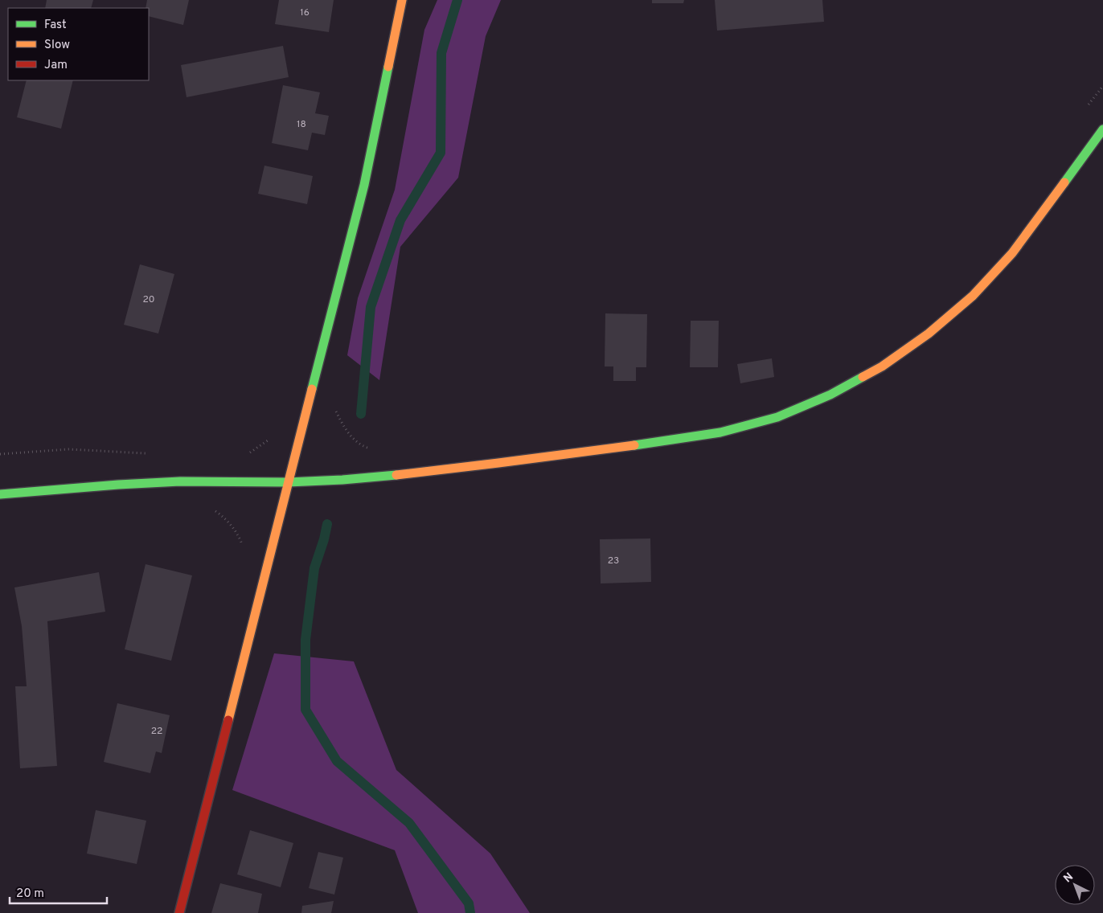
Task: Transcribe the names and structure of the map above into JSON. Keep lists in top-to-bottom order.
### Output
{
  "house_numbers": [
    "16",
    "18",
    "20",
    "23",
    "22"
  ],
  "legend": ["Fast", "Slow", "Jam"],
  "scale_bar": "20 m",
  "north": "top left"
}
